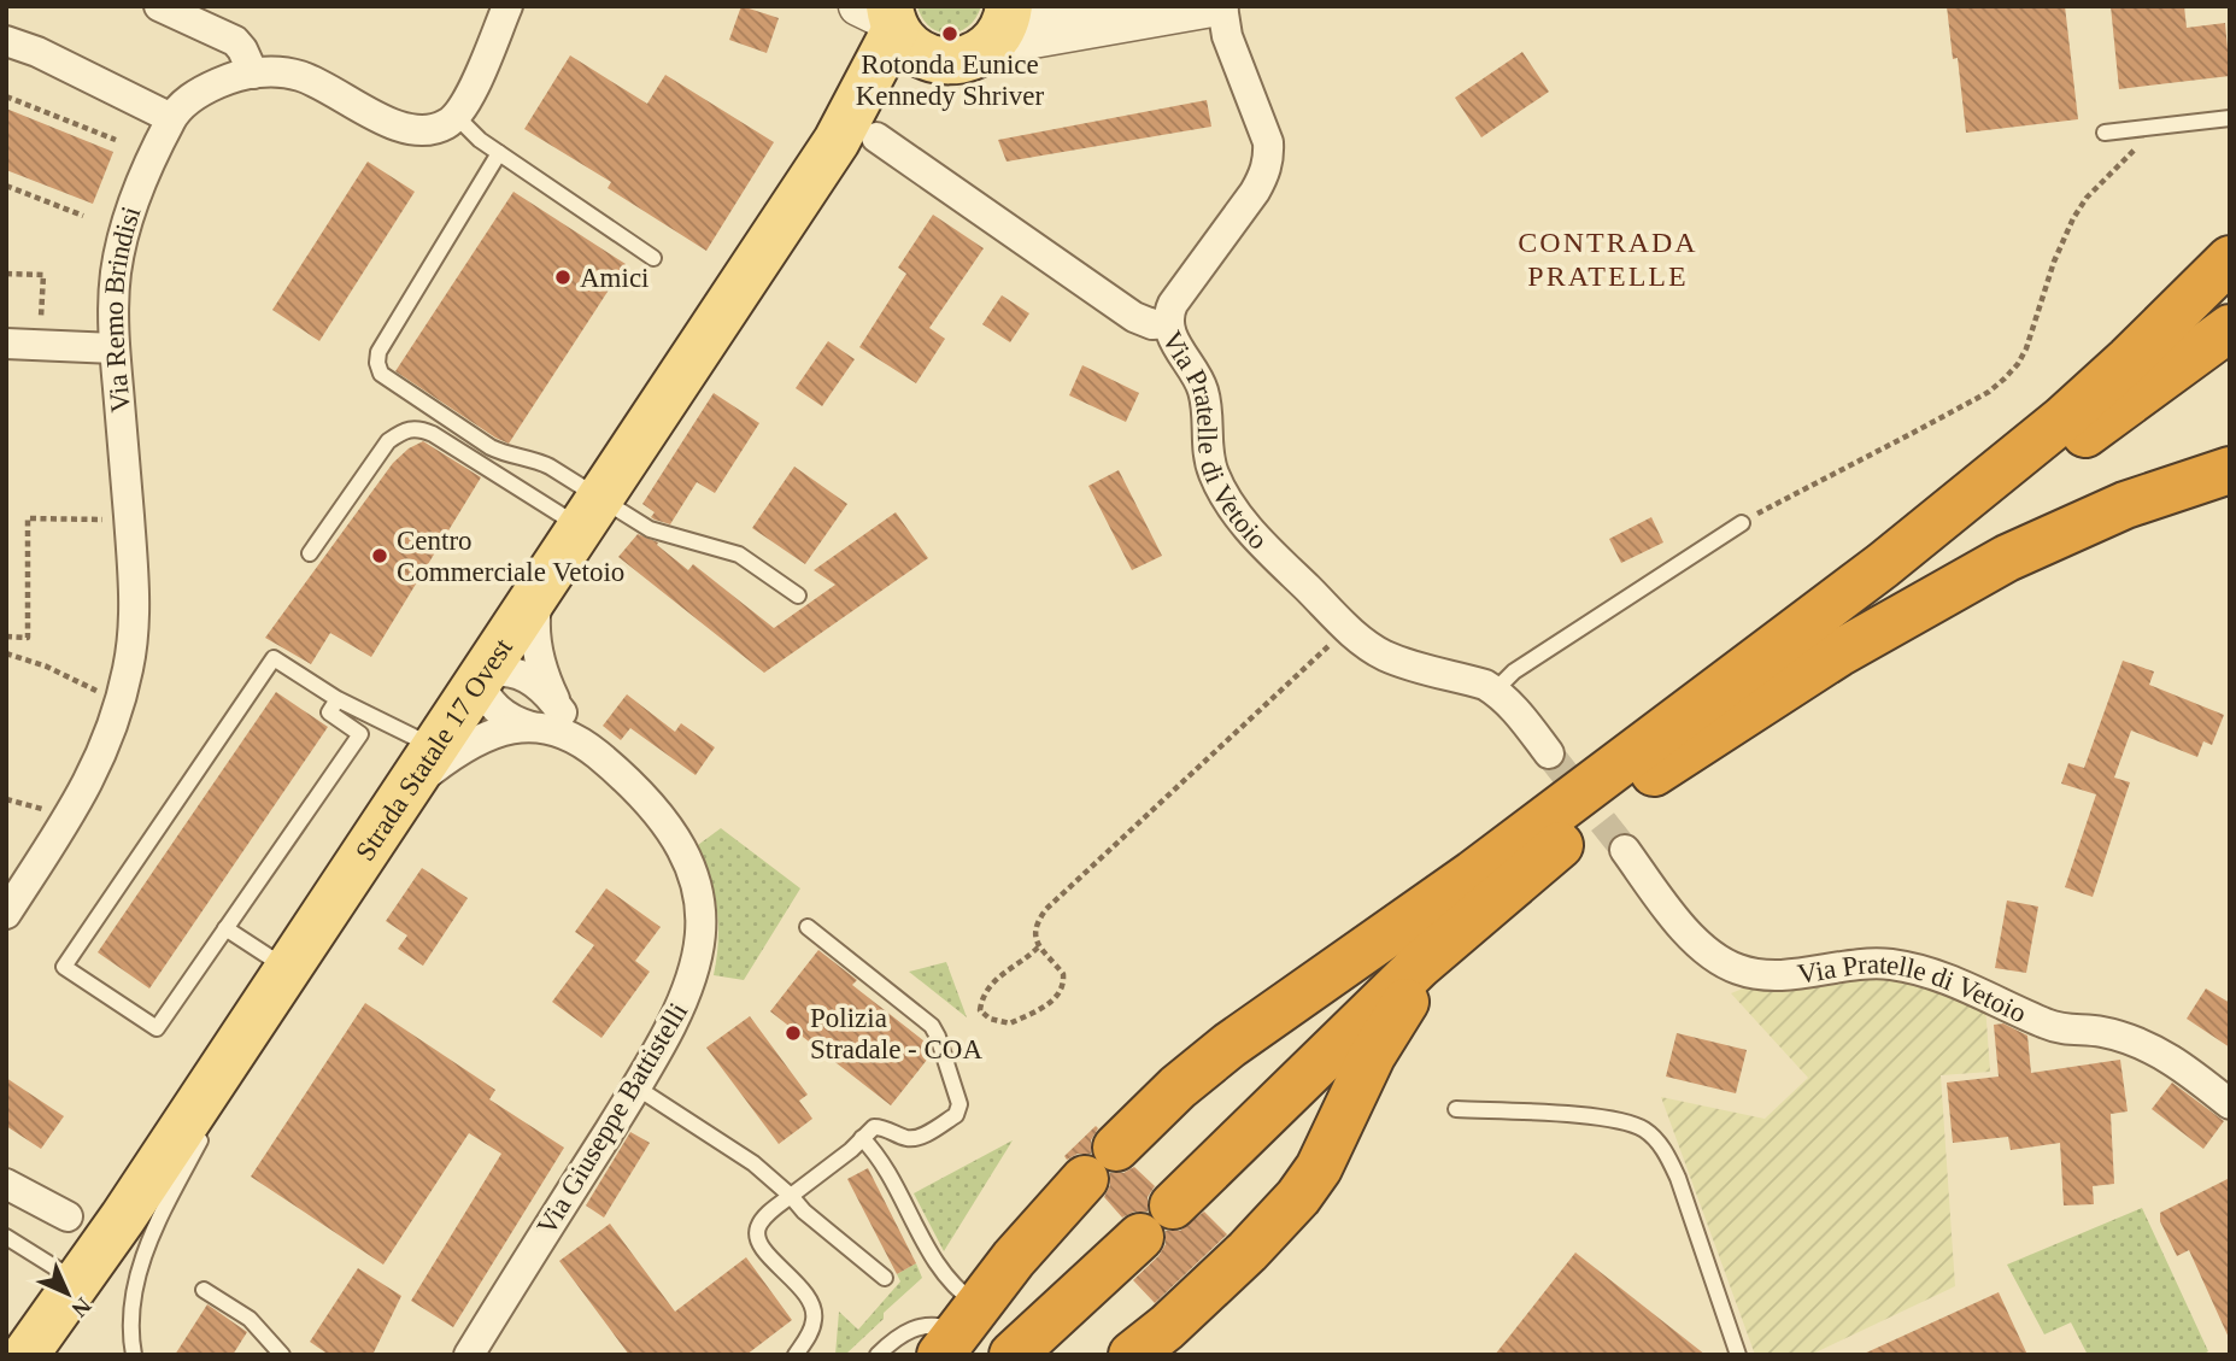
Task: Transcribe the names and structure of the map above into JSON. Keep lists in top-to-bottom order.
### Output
{
  "streets": {
    "main road": ["Strada Statale 17 Ovest"],
    "street": ["Via Remo Brindisi", "Via Pratelle di Vetoio", "Via Giuseppe Battistelli"]
  },
  "crossings": [
    ["Strada Statale 17 Ovest", "Via Giuseppe Battistelli"]
  ],
  "districts": ["CONTRADA PRATELLE"],
  "places": [
    "Rotonda Eunice Kennedy Shriver",
    "Amici",
    "Centro Commerciale Vetoio",
    "Polizia Stradale - COA"
  ],
  "north": "bottom right"
}
